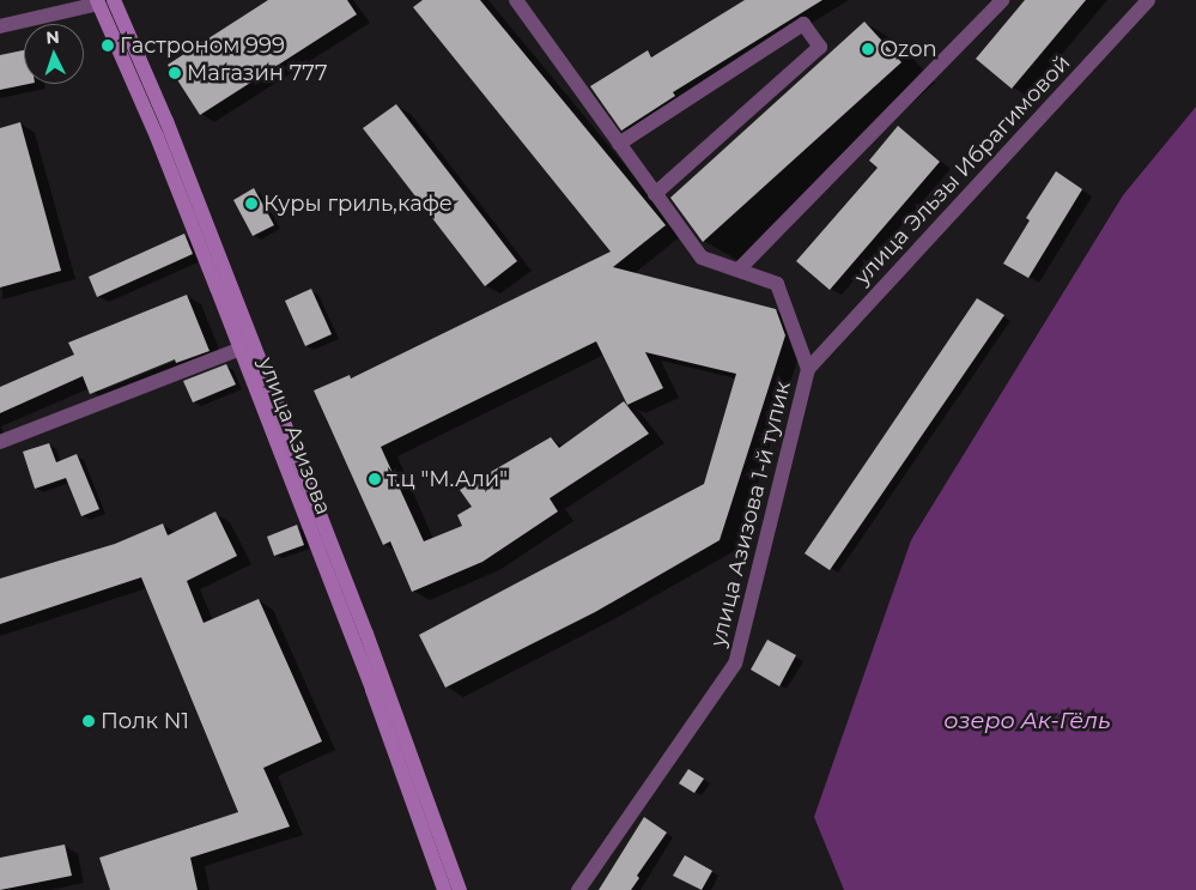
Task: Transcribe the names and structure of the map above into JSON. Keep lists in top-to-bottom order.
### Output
{
  "streets": {
    "main road": ["улица Азизова"],
    "street": ["улица Эльзы Ибрагимовой", "улица Азизова 1-й тупик"]
  },
  "crossings": [
    ["улица Эльзы Ибрагимовой", "улица Азизова 1-й тупик"]
  ],
  "water": ["озеро Ак-Гёль"],
  "places": [
    "Гастроном 999",
    "Ozon",
    "Магазин 777",
    "Куры гриль,кафе",
    "т.ц \"М.Али\"",
    "Полк N1"
  ],
  "north": "top"
}
